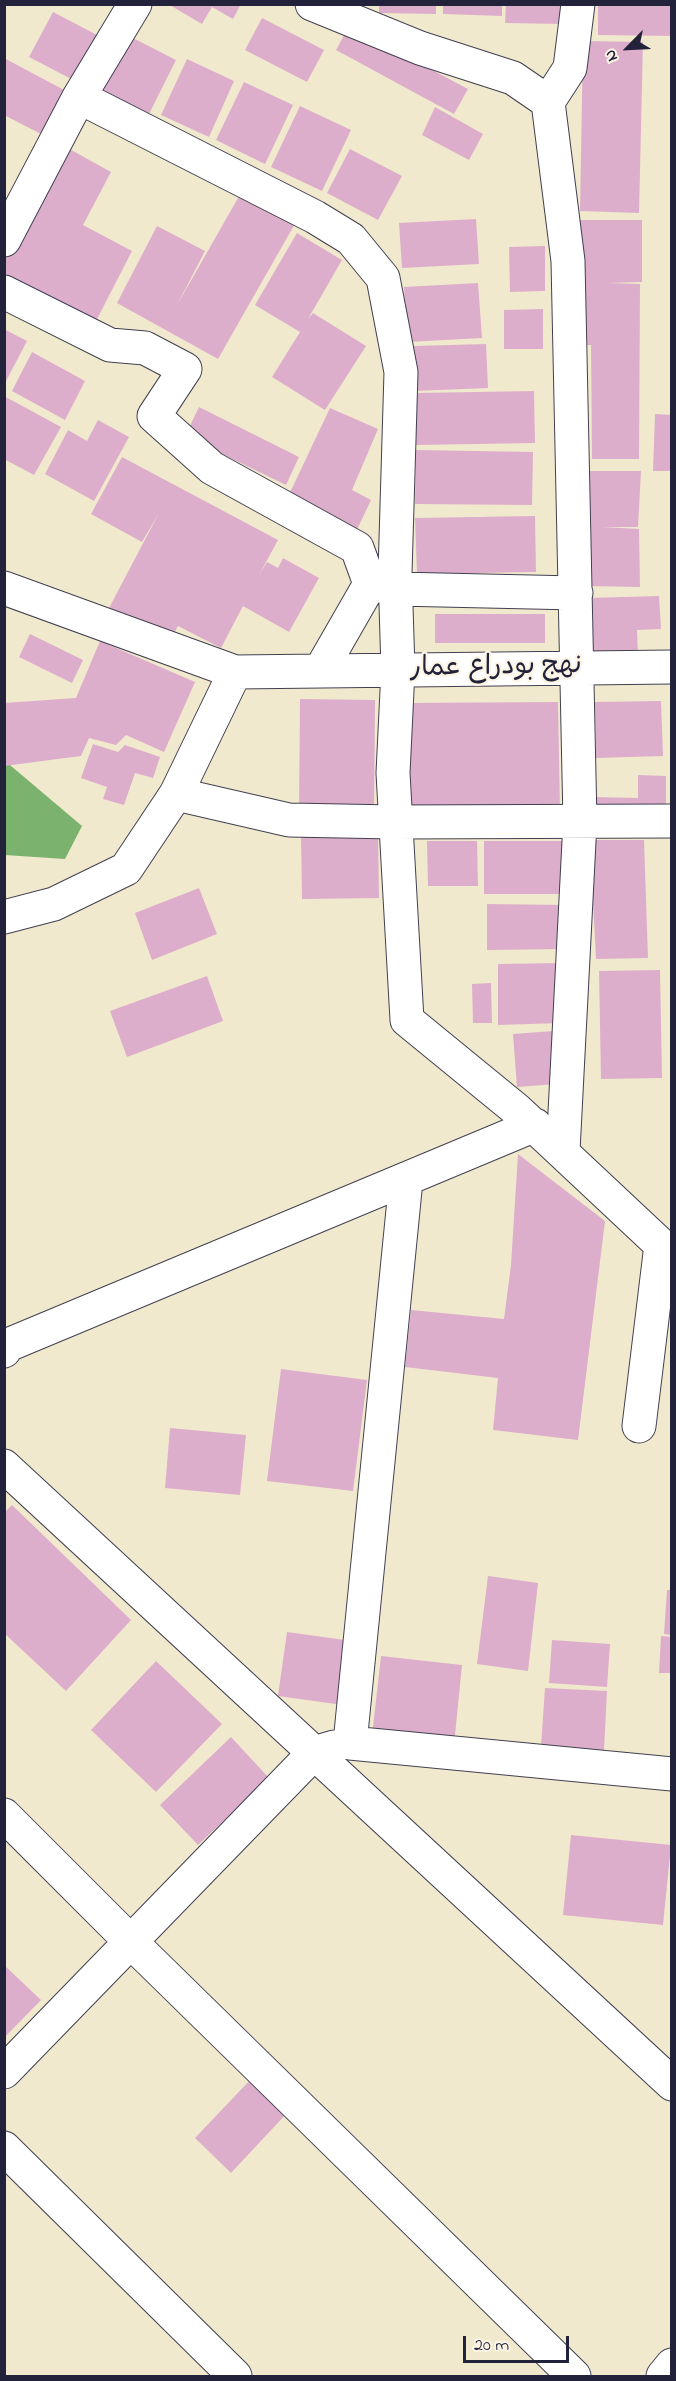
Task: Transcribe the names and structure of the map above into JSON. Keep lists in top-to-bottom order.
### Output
{
  "streets": {
    "street": ["نهج بودراع عمار"]
  },
  "scale_bar": "20 m",
  "north": "bottom left"
}
